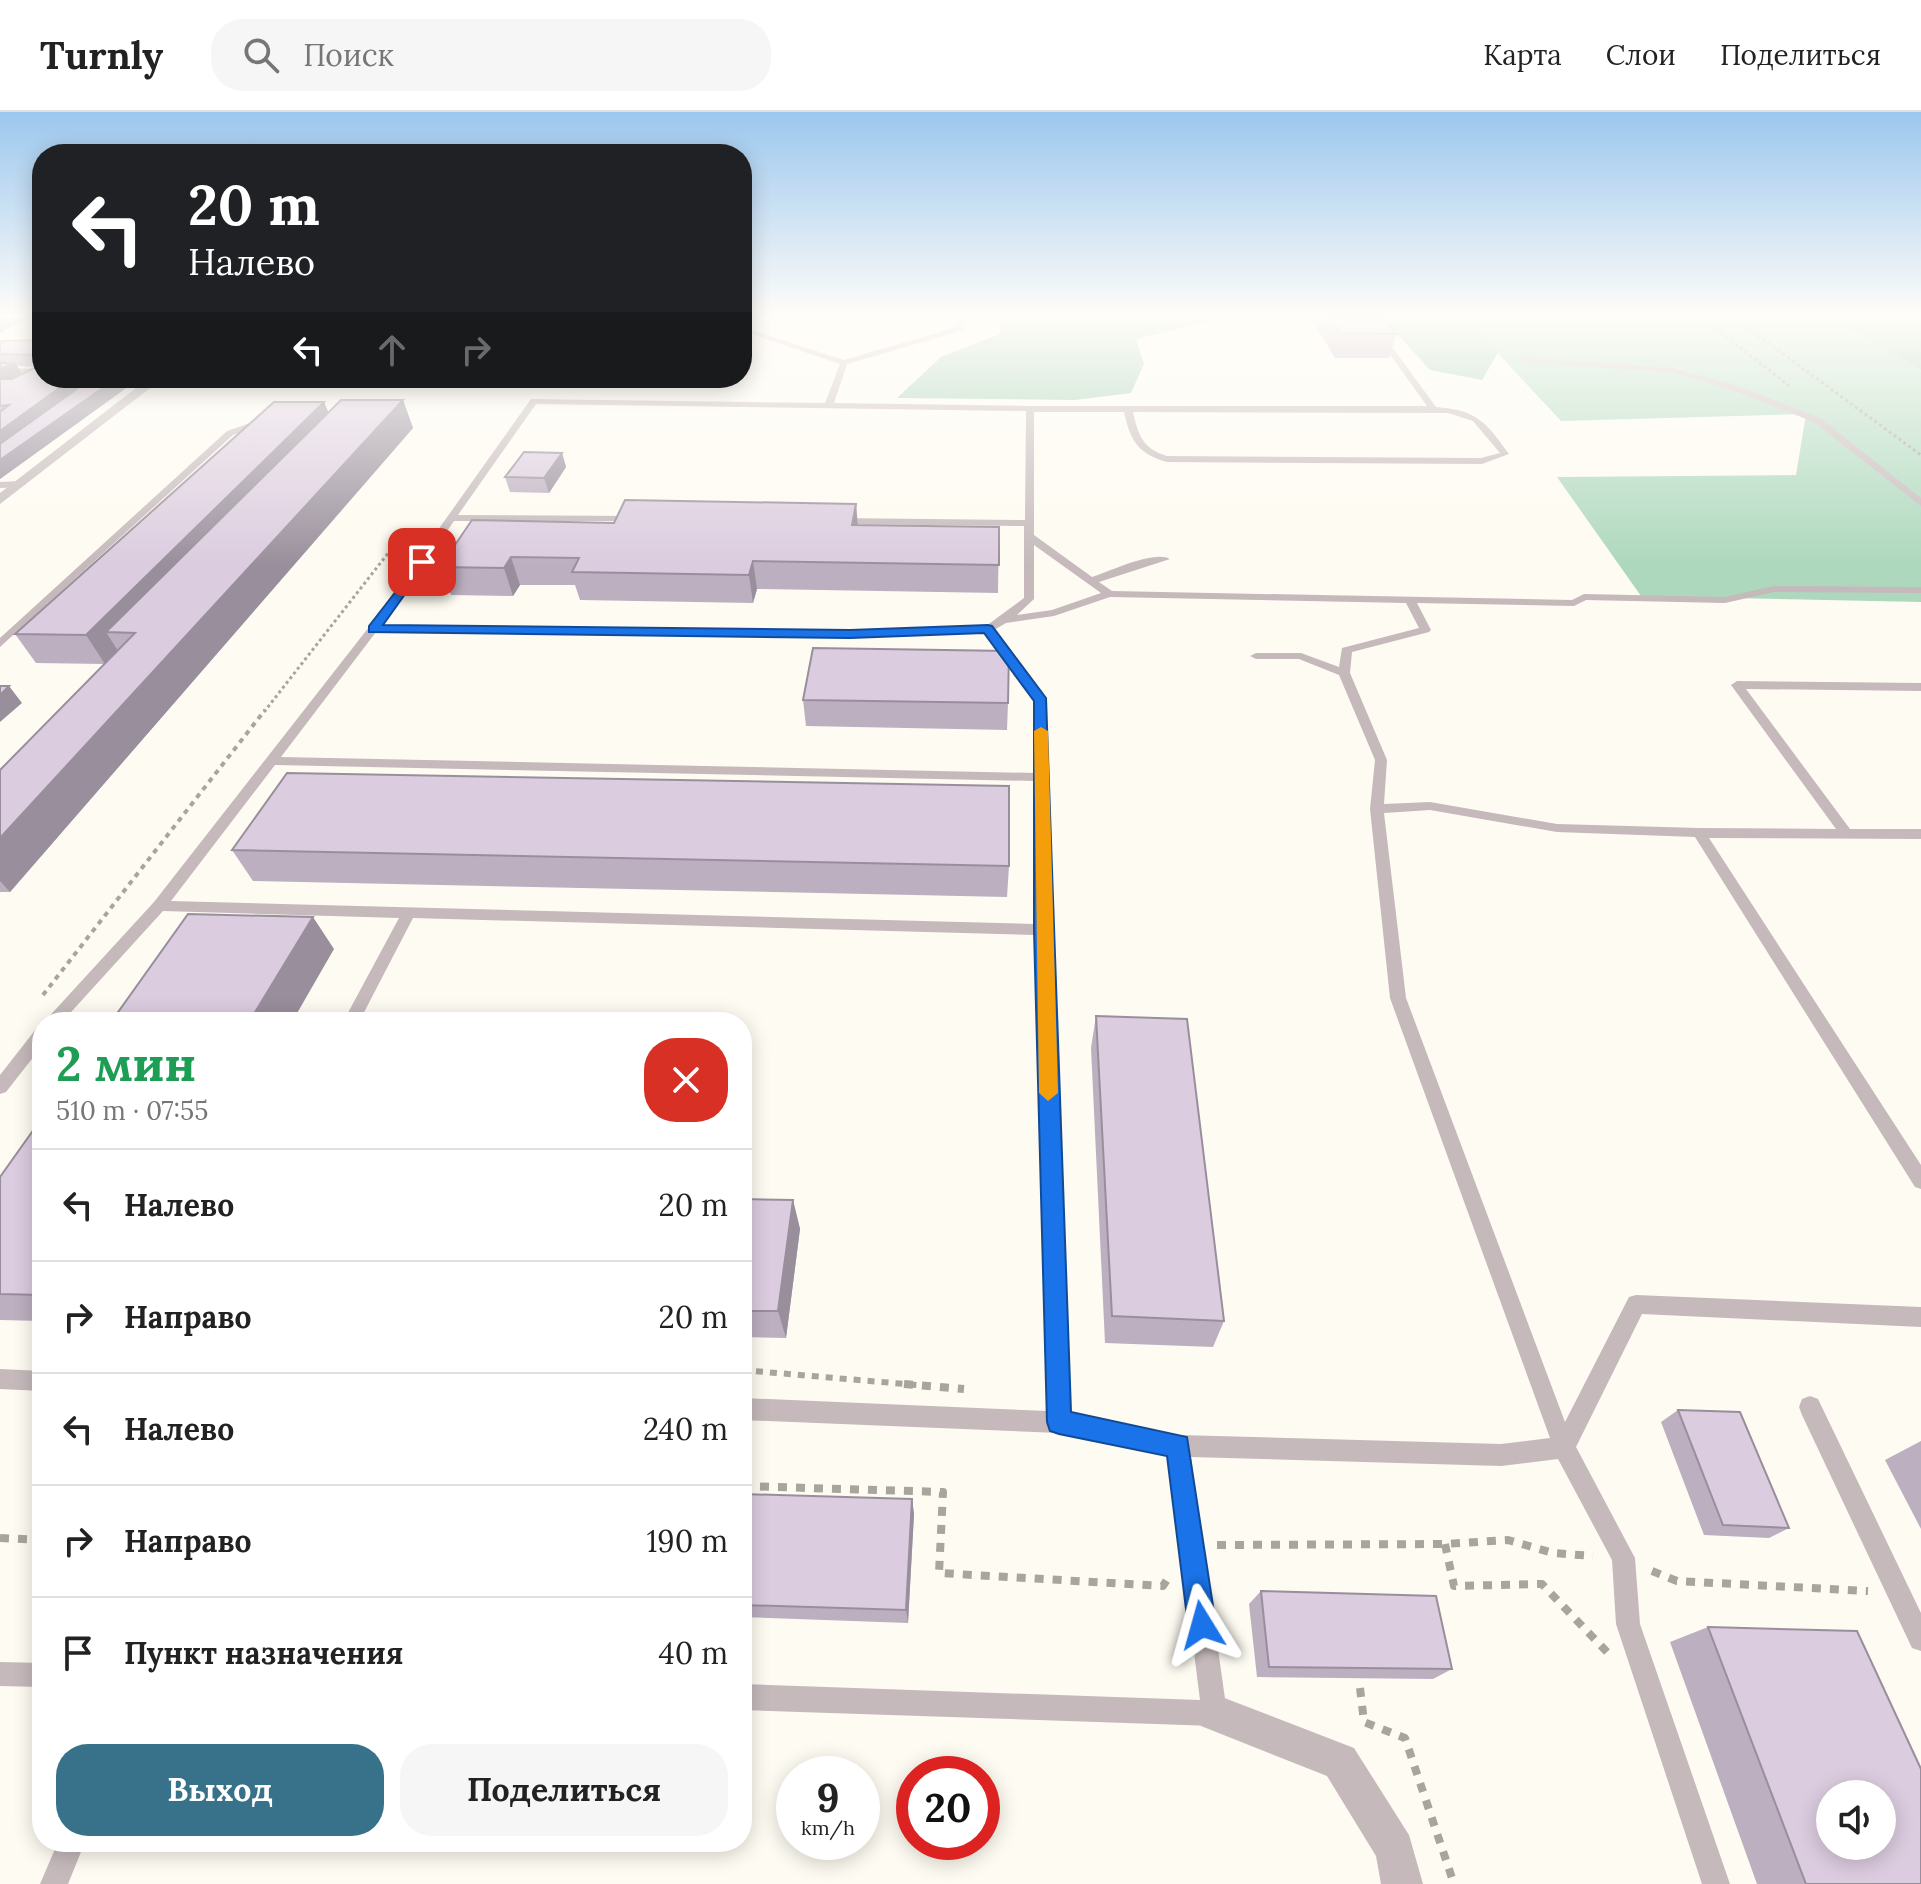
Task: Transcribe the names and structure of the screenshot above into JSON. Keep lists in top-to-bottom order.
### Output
{
  "page": {
    "header": "Turnly",
    "search": "Поиск",
    "nav": ["Карта", "Слои", "Поделиться"],
    "turn": ["20 m", "Налево"],
    "heading": ["2 мин", "510 m · 07:55"],
    "list": [
      {
        "name": "Налево",
        "value": "20 m"
      },
      {
        "name": "Направо",
        "value": "20 m"
      },
      {
        "name": "Налево",
        "value": "240 m"
      },
      {
        "name": "Направо",
        "value": "190 m"
      },
      {
        "name": "Пункт назначения",
        "value": "40 m"
      }
    ],
    "buttons": ["Выход", "Поделиться"],
    "speed": "9 km/h",
    "limit": "20"
  }
}
